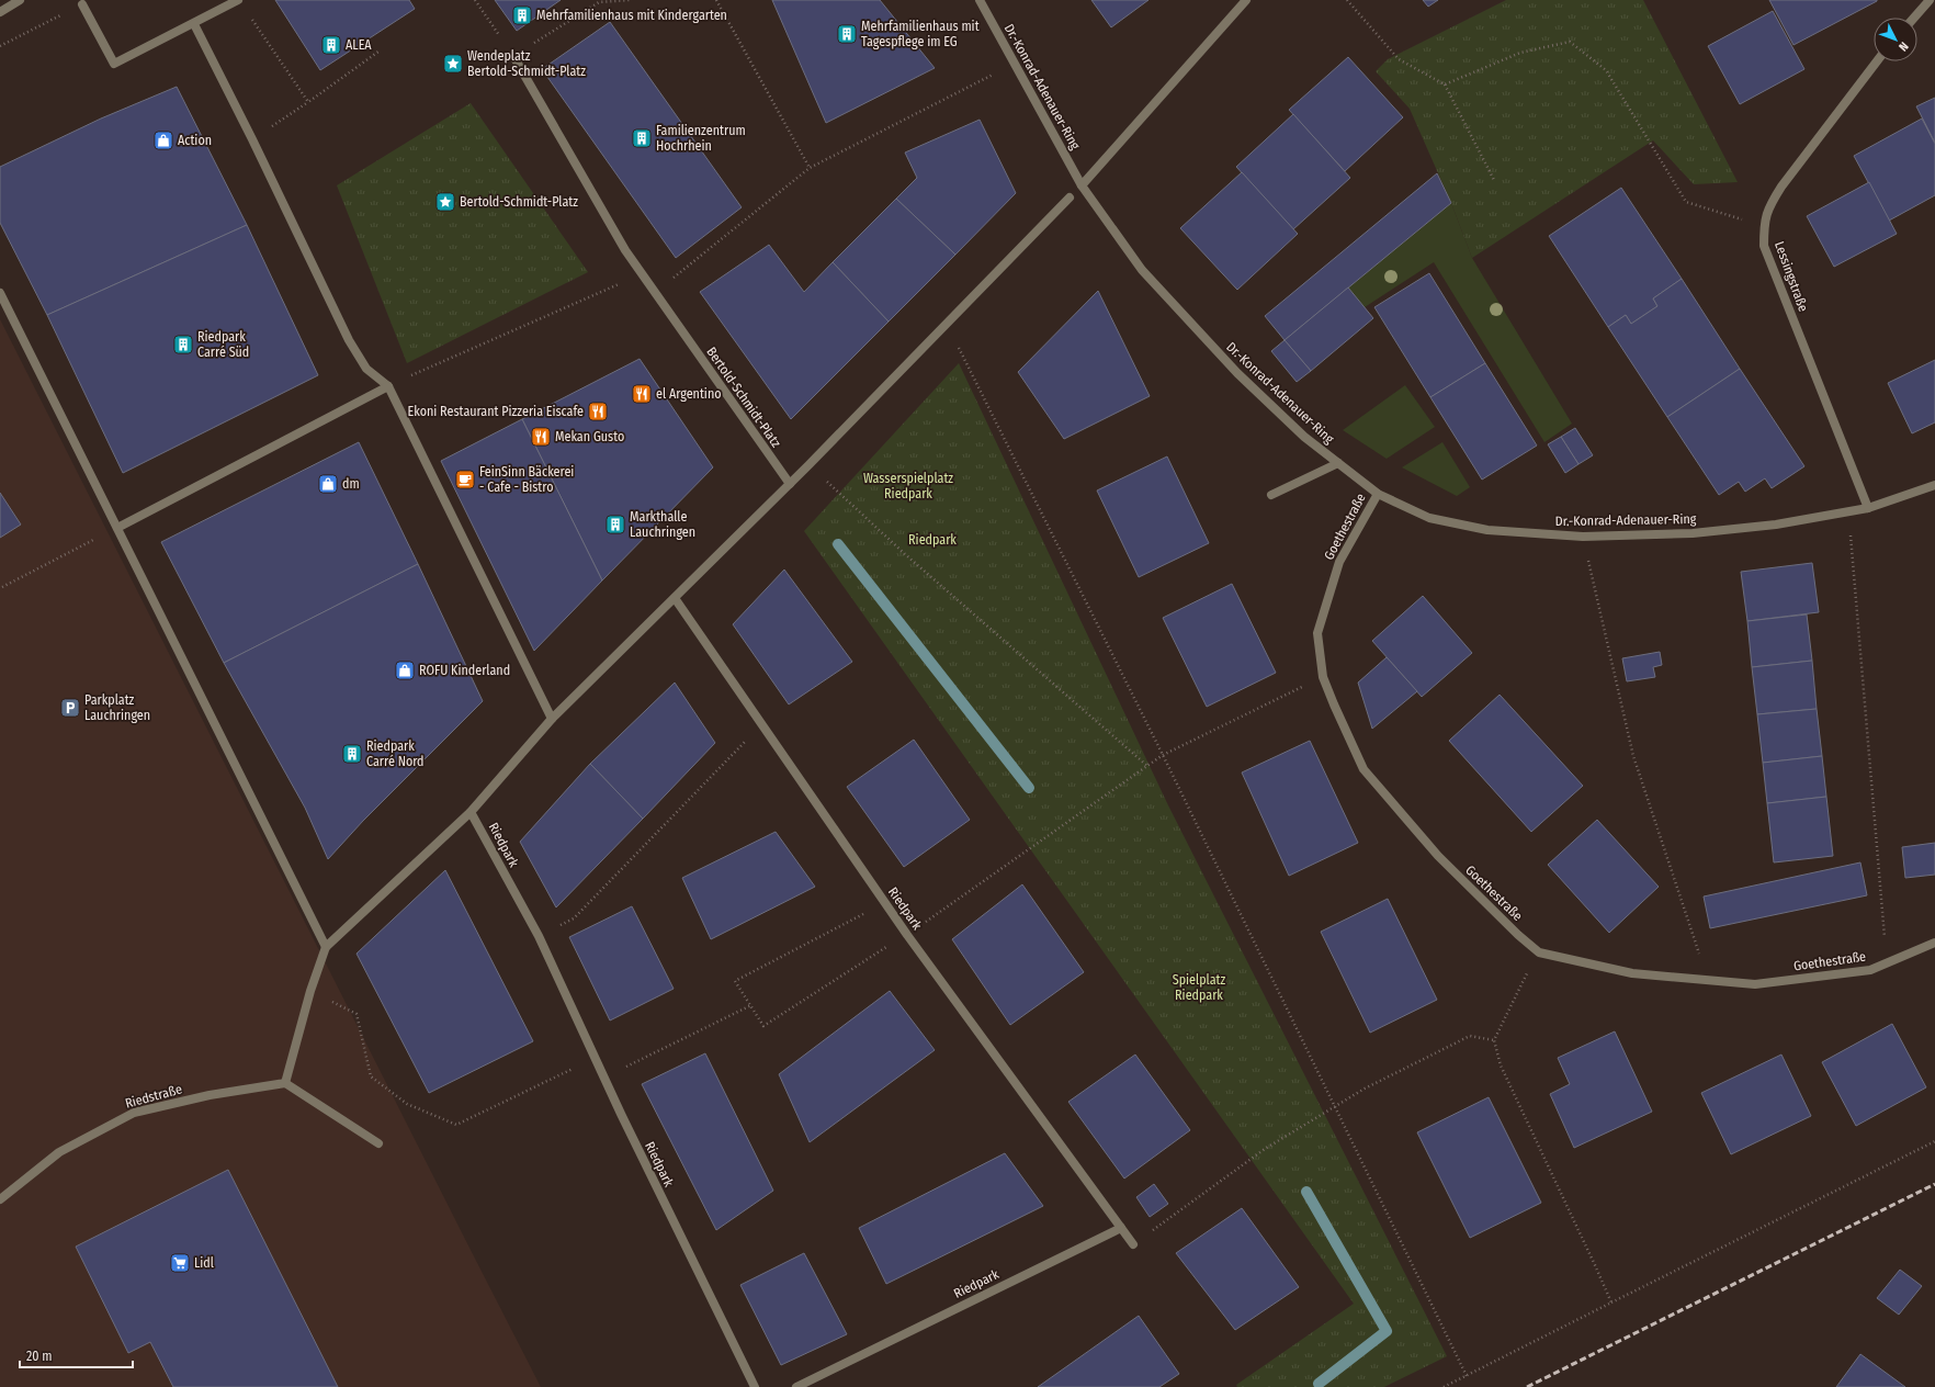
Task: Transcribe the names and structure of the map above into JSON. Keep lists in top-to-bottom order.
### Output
{
  "streets": {
    "street": [
      "Dr.-Konrad-Adenauer-Ring",
      "Lessingstraße",
      "Bertold-Schmidt-Platz",
      "Goethestraße",
      "Riedpark",
      "Riedstraße"
    ]
  },
  "crossings": [
    ["Dr.-Konrad-Adenauer-Ring", "Lessingstraße"],
    ["Dr.-Konrad-Adenauer-Ring", "Goethestraße"]
  ],
  "parks": ["Wasserspielplatz Riedpark", "Riedpark", "Spielplatz Riedpark"],
  "places": {
    "building": [
      "Mehrfamilienhaus mit Kindergarten",
      "Mehrfamilienhaus mit Tagespflege im EG",
      "ALEA",
      "Familienzentrum Hochrhein",
      "Riedpark Carré Süd",
      "Markthalle Lauchringen",
      "Riedpark Carré Nord"
    ],
    "place": ["Wendeplatz Bertold-Schmidt-Platz", "Bertold-Schmidt-Platz"],
    "shop": ["Action", "dm", "ROFU Kinderland"],
    "restaurant": ["el Argentino", "Ekoni Restaurant Pizzeria Eiscafe", "Mekan Gusto"],
    "cafe": ["FeinSinn Bäckerei - Cafe - Bistro"],
    "parking": ["Parkplatz Lauchringen"],
    "supermarket": ["Lidl"]
  },
  "scale_bar": "20 m",
  "north": "bottom right"
}
